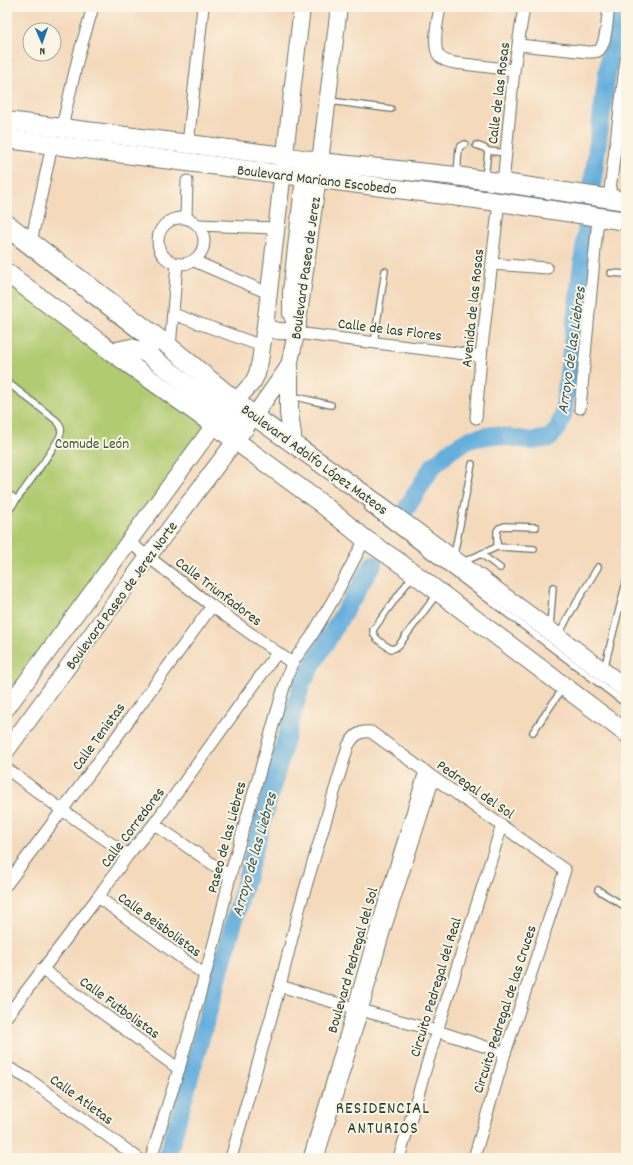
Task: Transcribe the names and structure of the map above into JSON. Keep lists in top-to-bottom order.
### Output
{
  "streets": {
    "main road": [
      "Boulevard Mariano Escobedo",
      "Boulevard Paseo de Jerez",
      "Boulevard Adolfo López Mateos",
      "Boulevard Paseo de Jerez Norte"
    ],
    "street": [
      "Calle de las Rosas",
      "Avenida de las Rosas",
      "Calle de las Flores",
      "Calle Triunfadores",
      "Calle Tenistas",
      "Pedregal del Sol",
      "Calle Corredores",
      "Paseo de las Liebres",
      "Calle Beisbolistas",
      "Boulevard Pedregal del Sol",
      "Circuito Pedregal del Real",
      "Calle Futbolistas",
      "Circuito Pedregal de las Cruces",
      "Calle Atletas"
    ]
  },
  "crossings": [
    ["Calle de las Rosas", "Boulevard Mariano Escobedo"],
    ["Boulevard Mariano Escobedo", "Boulevard Paseo de Jerez"],
    ["Boulevard Mariano Escobedo", "Avenida de las Rosas"],
    ["Boulevard Paseo de Jerez", "Calle de las Flores"],
    ["Boulevard Paseo de Jerez", "Boulevard Adolfo López Mateos"],
    ["Boulevard Paseo de Jerez", "Boulevard Paseo de Jerez Norte"],
    ["Avenida de las Rosas", "Calle de las Flores"],
    ["Boulevard Adolfo López Mateos", "Boulevard Paseo de Jerez Norte"],
    ["Boulevard Adolfo López Mateos", "Paseo de las Liebres"],
    ["Calle Triunfadores", "Boulevard Paseo de Jerez Norte"],
    ["Calle Triunfadores", "Calle Tenistas"],
    ["Calle Triunfadores", "Calle Corredores"],
    ["Calle Triunfadores", "Paseo de las Liebres"],
    ["Pedregal del Sol", "Boulevard Pedregal del Sol"],
    ["Pedregal del Sol", "Circuito Pedregal del Real"],
    ["Pedregal del Sol", "Circuito Pedregal de las Cruces"],
    ["Calle Corredores", "Calle Beisbolistas"],
    ["Calle Corredores", "Calle Futbolistas"],
    ["Paseo de las Liebres", "Calle Beisbolistas"],
    ["Paseo de las Liebres", "Calle Futbolistas"]
  ],
  "districts": ["RESIDENCIAL ANTURIOS"],
  "water": ["Arroyo de las Liebres"],
  "parks": ["Comude León"],
  "north": "bottom"
}
